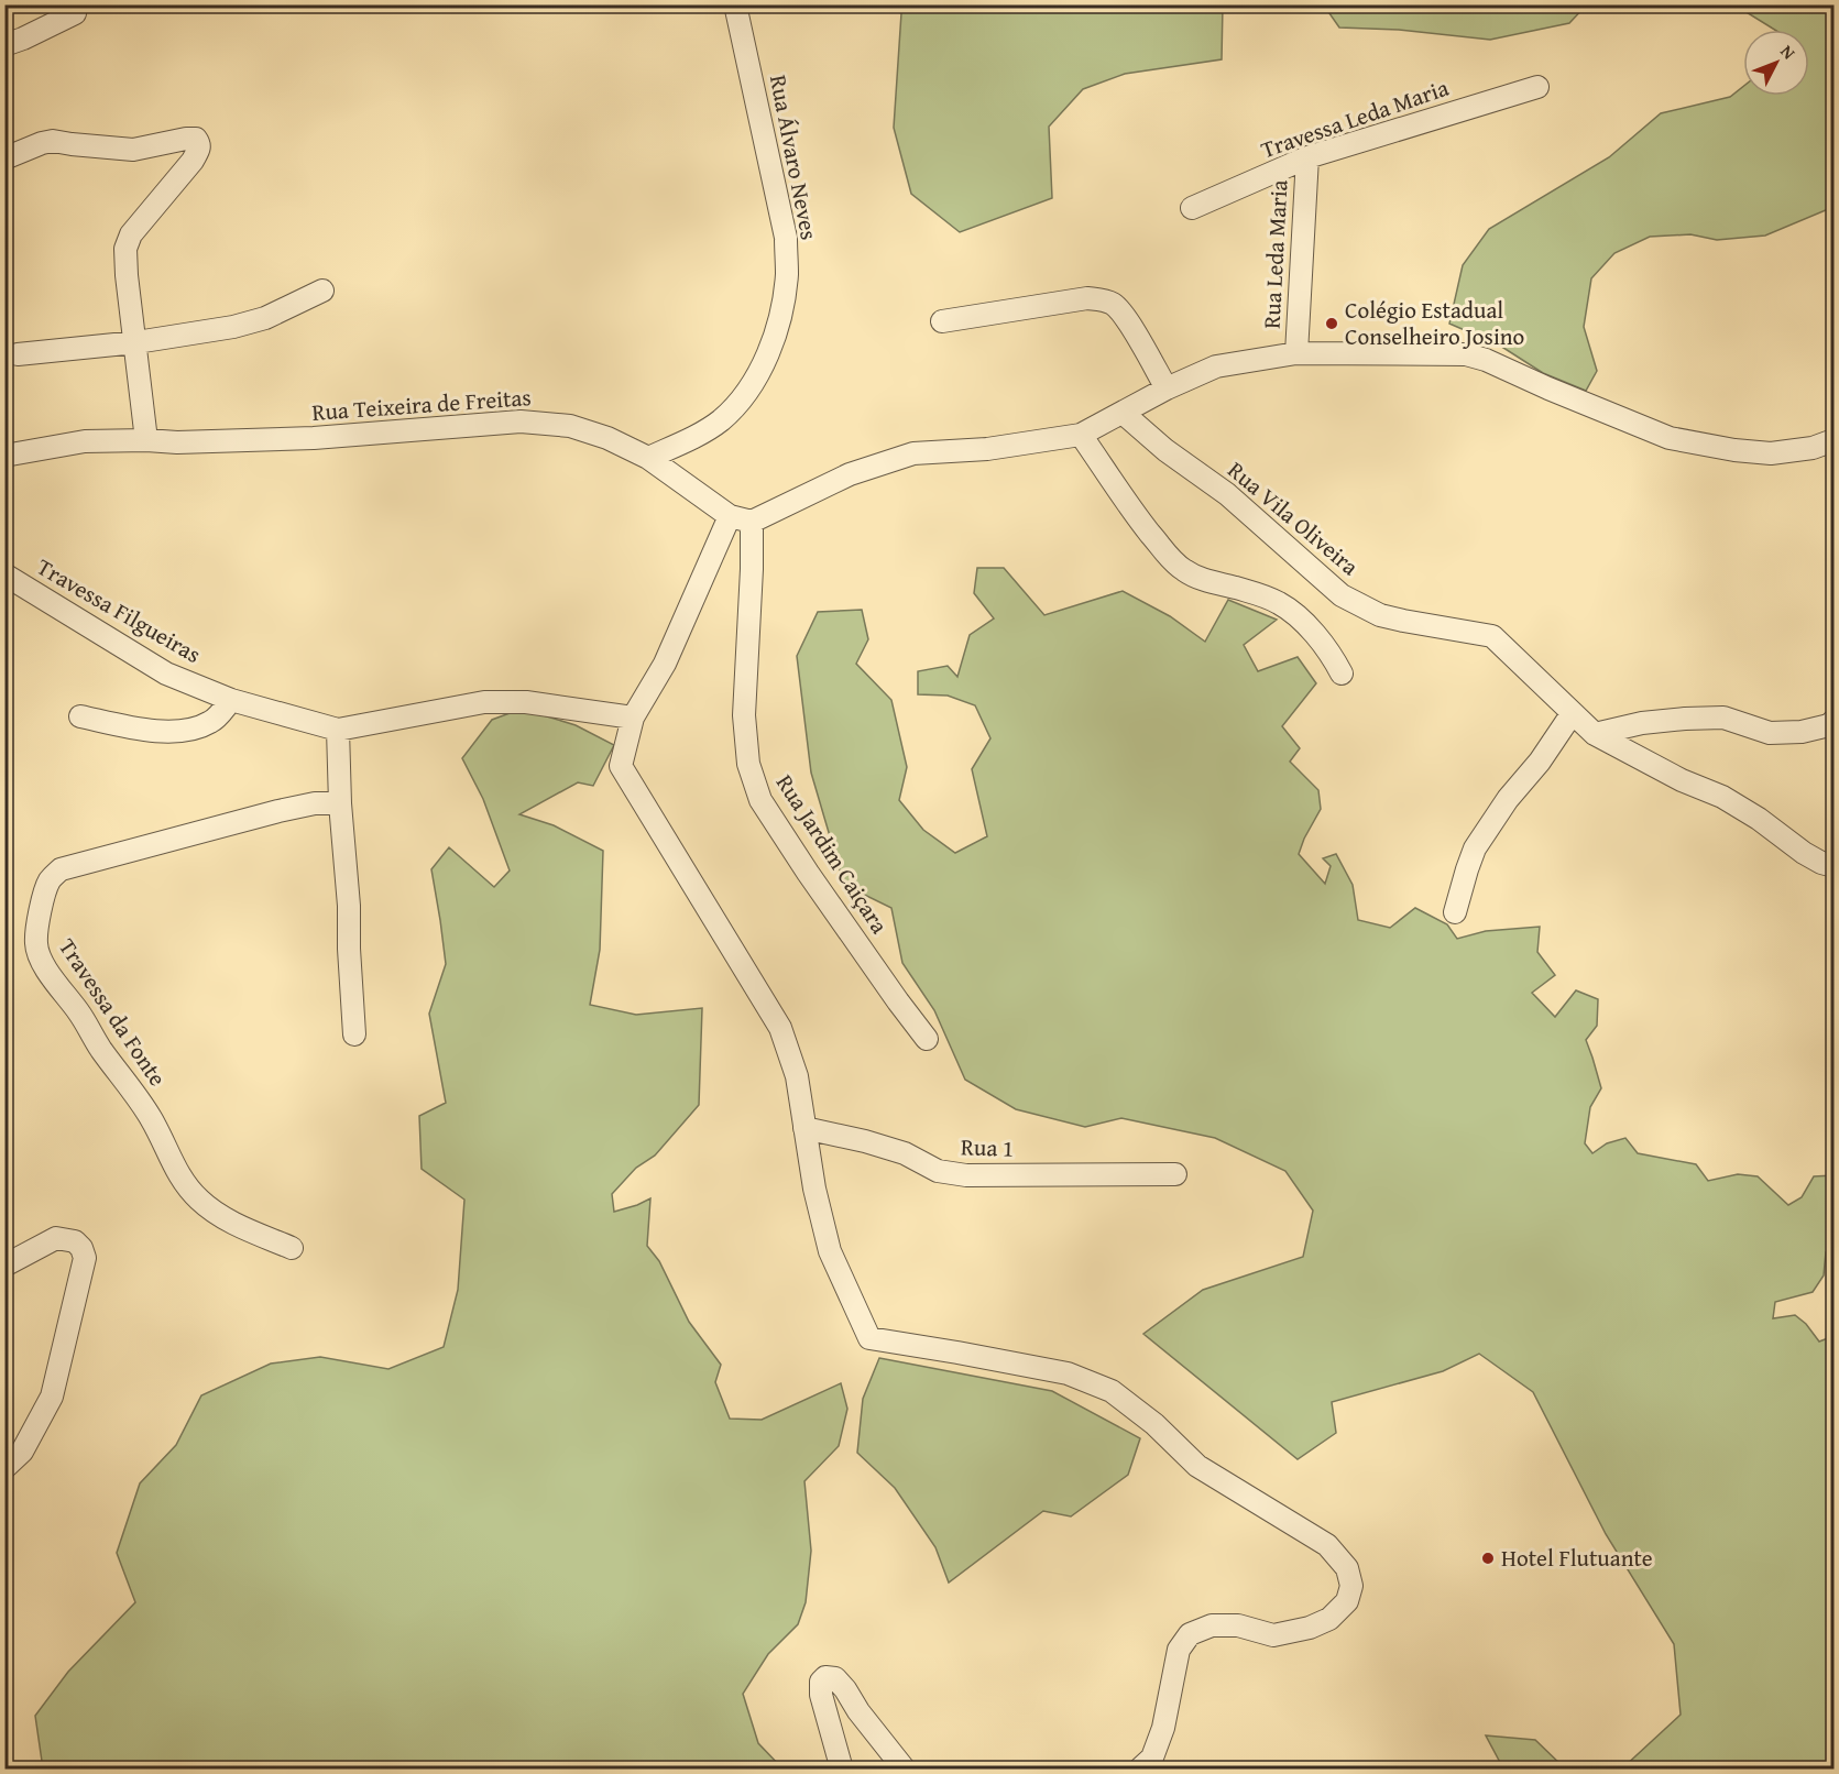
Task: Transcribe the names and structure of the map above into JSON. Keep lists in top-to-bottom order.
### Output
{
  "streets": {
    "street": [
      "Travessa Leda Maria",
      "Rua Álvaro Neves",
      "Rua Leda Maria",
      "Rua Teixeira de Freitas",
      "Rua Vila Oliveira",
      "Travessa Filgueiras",
      "Rua Jardim Caiçara",
      "Travessa da Fonte",
      "Rua 1"
    ]
  },
  "crossings": [
    ["Travessa Leda Maria", "Rua Leda Maria"],
    ["Rua Álvaro Neves", "Rua Teixeira de Freitas"],
    ["Rua Teixeira de Freitas", "Rua Jardim Caiçara"]
  ],
  "places": ["Colégio Estadual Conselheiro Josino", "Hotel Flutuante"],
  "north": "top right"
}
